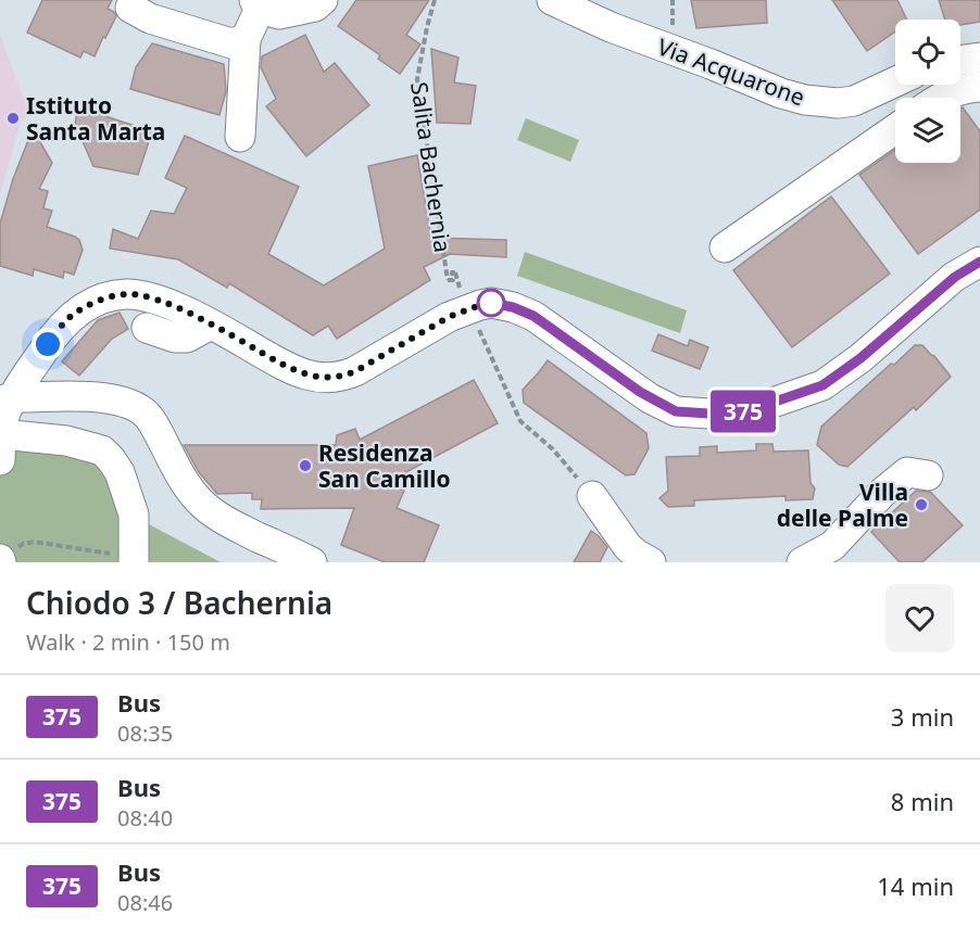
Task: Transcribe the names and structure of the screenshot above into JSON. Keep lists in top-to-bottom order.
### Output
{
  "streets": {
    "street": ["Via Acquarone"],
    "path": ["Salita Bachernia"]
  },
  "places": ["Istituto Santa Marta", "Residenza San Camillo", "Villa delle Palme"],
  "lines": ["bus line 375"],
  "page": {
    "on_map": "375",
    "heading": ["Chiodo 3 / Bachernia", "Walk · 2 min · 150 m"],
    "list": [
      {
        "mark": "375",
        "name": "Bus",
        "note": "08:35",
        "value": "3 min"
      },
      {
        "mark": "375",
        "name": "Bus",
        "note": "08:40",
        "value": "8 min"
      },
      {
        "mark": "375",
        "name": "Bus",
        "note": "08:46",
        "value": "14 min"
      }
    ]
  }
}
